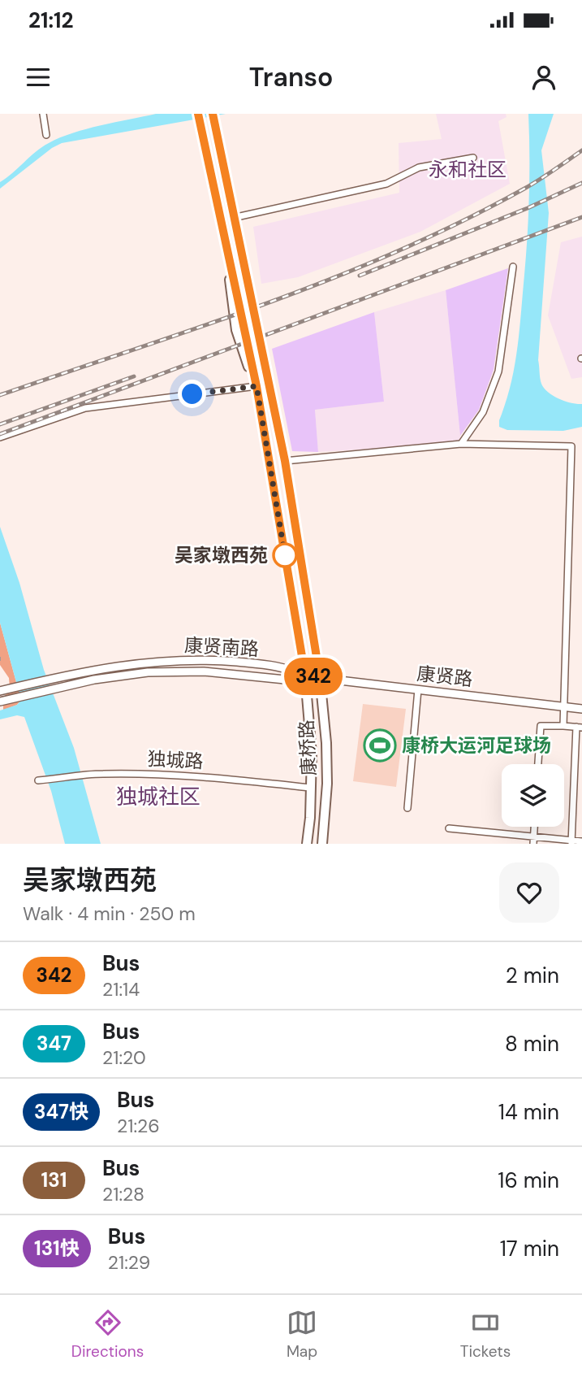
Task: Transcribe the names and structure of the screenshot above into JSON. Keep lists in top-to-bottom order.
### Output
{
  "streets": {
    "main road": ["康桥路"],
    "street": ["康贤南路", "康贤路", "独城路"]
  },
  "crossings": [
    ["康贤南路", "康贤路"],
    ["康贤南路", "康桥路"],
    ["康贤路", "康桥路"],
    ["康桥路", "独城路"]
  ],
  "districts": ["永和社区", "独城社区"],
  "places": {
    "other": ["吴家墩西苑"],
    "sports": ["康桥大运河足球场"]
  },
  "lines": ["bus line 342"],
  "page": {
    "status": "21:12",
    "header": "Transo",
    "on_map": "342",
    "heading": ["吴家墩西苑", "Walk · 4 min · 250 m"],
    "list": [
      {
        "mark": "342",
        "name": "Bus",
        "note": "21:14",
        "value": "2 min"
      },
      {
        "mark": "347",
        "name": "Bus",
        "note": "21:20",
        "value": "8 min"
      },
      {
        "mark": "347快",
        "name": "Bus",
        "note": "21:26",
        "value": "14 min"
      },
      {
        "mark": "131",
        "name": "Bus",
        "note": "21:28",
        "value": "16 min"
      },
      {
        "mark": "131快",
        "name": "Bus",
        "note": "21:29",
        "value": "17 min"
      }
    ],
    "tabs": ["Directions", "Map", "Tickets"]
  }
}
